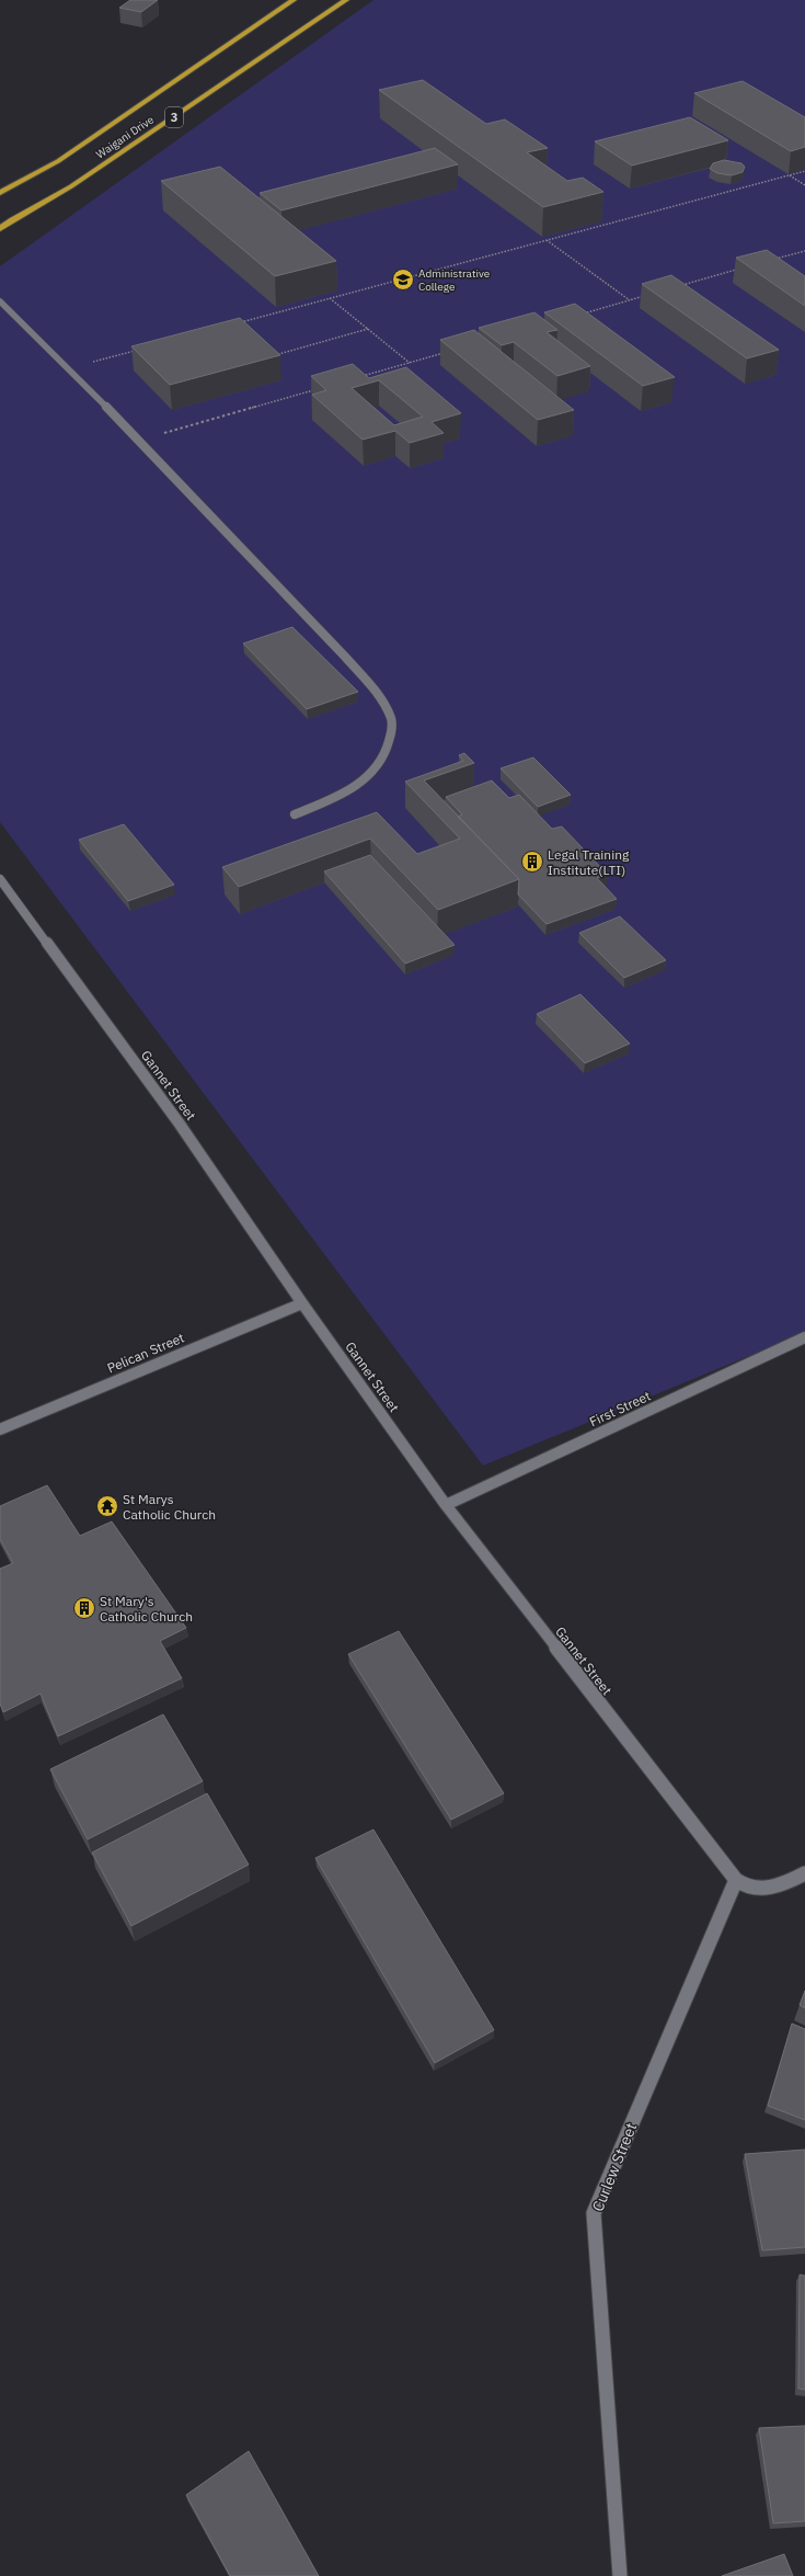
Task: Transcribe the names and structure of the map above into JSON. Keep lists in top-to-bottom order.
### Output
{
  "streets": {
    "highway": ["3", "Waigani Drive"],
    "street": [
      "Gannet Street",
      "Pelican Street",
      "First Street",
      "Curlew Street"
    ]
  },
  "crossings": [
    ["Gannet Street", "Pelican Street"],
    ["Gannet Street", "First Street"],
    ["Gannet Street", "Curlew Street"]
  ],
  "places": {
    "school or university": ["Administrative College"],
    "building": ["Legal Training Institute(LTI)", "St Mary's Catholic Church"],
    "temple": ["St Marys Catholic Church"]
  }
}
